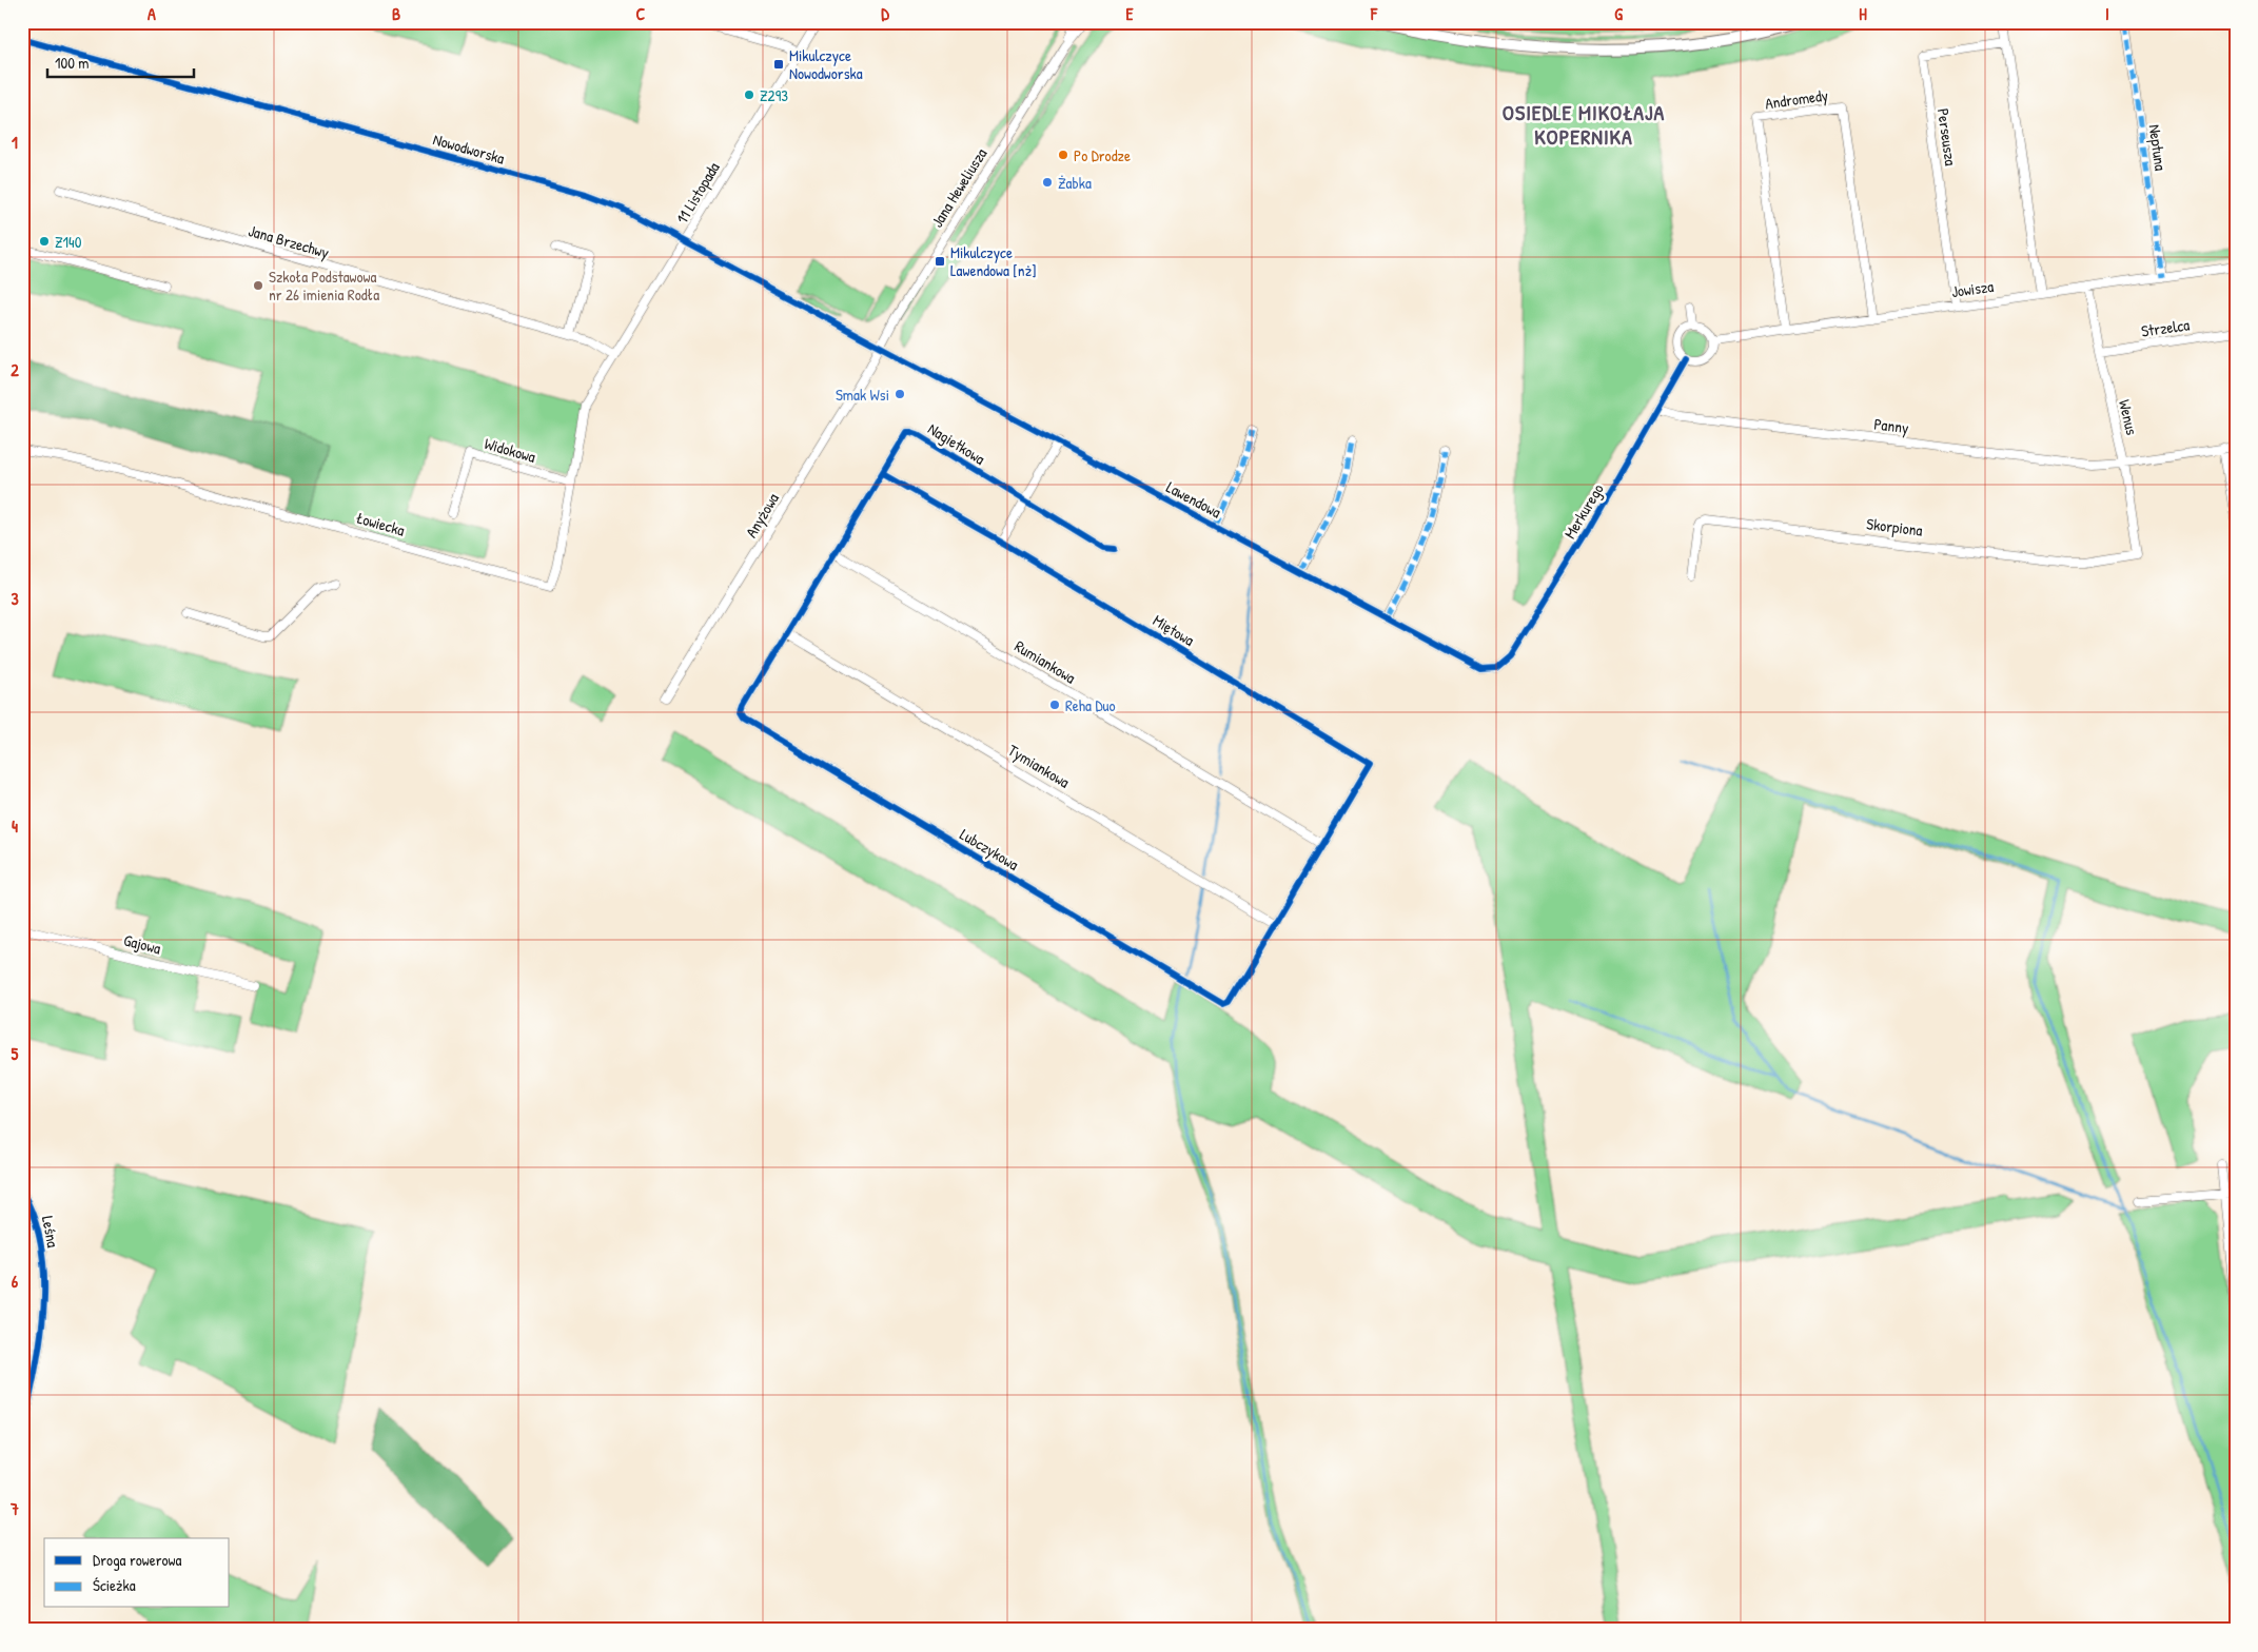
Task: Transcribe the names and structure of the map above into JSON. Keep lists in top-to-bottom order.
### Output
{
  "streets": {
    "street": [
      "Andromedy",
      "Perseusza",
      "Neptuna",
      "Nowodworska",
      "Jana Heweliusza",
      "11 Listopada",
      "Jana Brzechwy",
      "Jowisza",
      "Strzelca",
      "Wenus",
      "Panny",
      "Nagietkowa",
      "Widokowa",
      "Lawendowa",
      "Merkurego",
      "Anyżowa",
      "Łowiecka",
      "Skorpiona",
      "Miętowa",
      "Rumiankowa",
      "Tymiankowa",
      "Lubczykowa",
      "Gajowa",
      "Leśna"
    ]
  },
  "crossings": [
    ["Andromedy", "Jowisza"],
    ["Perseusza", "Jowisza"],
    ["Neptuna", "Jowisza"],
    ["Nowodworska", "Jana Heweliusza"],
    ["Nowodworska", "11 Listopada"],
    ["Nowodworska", "Lawendowa"],
    ["Nowodworska", "Anyżowa"],
    ["Jana Heweliusza", "Lawendowa"],
    ["Jana Heweliusza", "Anyżowa"],
    ["11 Listopada", "Jana Brzechwy"],
    ["11 Listopada", "Łowiecka"],
    ["Jowisza", "Wenus"],
    ["Jowisza", "Merkurego"],
    ["Strzelca", "Wenus"],
    ["Wenus", "Panny"],
    ["Wenus", "Skorpiona"],
    ["Panny", "Merkurego"],
    ["Nagietkowa", "Miętowa"],
    ["Nagietkowa", "Rumiankowa"],
    ["Nagietkowa", "Lubczykowa"],
    ["Widokowa", "Łowiecka"],
    ["Lawendowa", "Merkurego"],
    ["Lawendowa", "Anyżowa"],
    ["Miętowa", "Rumiankowa"],
    ["Miętowa", "Lubczykowa"],
    ["Rumiankowa", "Lubczykowa"],
    ["Tymiankowa", "Lubczykowa"]
  ],
  "districts": ["OSIEDLE MIKOŁAJA KOPERNIKA"],
  "places": {
    "transit": ["Mikulczyce Nowodworska", "Mikulczyce Lawendowa [nż]"],
    "other": [
      "Z293",
      "Po Drodze",
      "Żabka",
      "Z140",
      "Szkoła Podstawowa nr 26 imienia Rodła",
      "Smak Wsi",
      "Reha Duo"
    ]
  },
  "legend": ["Droga rowerowa", "Ścieżka"],
  "scale_bar": "100 m",
  "grid": {
    "columns": [
      "A",
      "B",
      "C",
      "D",
      "E",
      "F",
      "G",
      "H",
      "I"
    ],
    "rows": [
      "1",
      "2",
      "3",
      "4",
      "5",
      "6",
      "7"
    ]
  }
}
